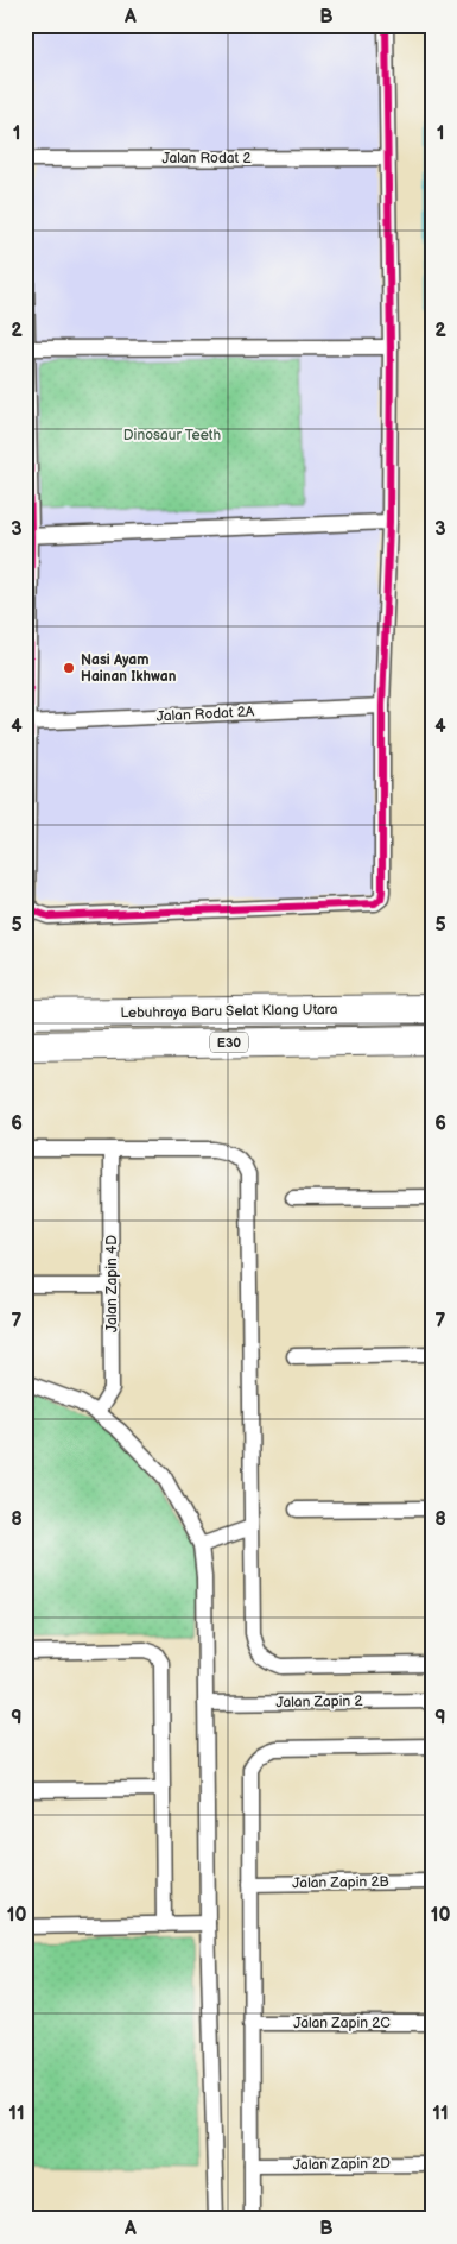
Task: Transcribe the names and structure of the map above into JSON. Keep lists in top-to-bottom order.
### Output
{
  "streets": {
    "highway": ["Lebuhraya Baru Selat Klang Utara", "E30"],
    "street": [
      "Jalan Rodat 2",
      "Jalan Rodat 2A",
      "Jalan Zapin 4D",
      "Jalan Zapin 2",
      "Jalan Zapin 2B",
      "Jalan Zapin 2C",
      "Jalan Zapin 2D"
    ]
  },
  "parks": ["Dinosaur Teeth"],
  "places": ["Nasi Ayam Hainan Ikhwan"],
  "grid": {
    "columns": ["A", "B"],
    "rows": [
      "1",
      "2",
      "3",
      "4",
      "5",
      "6",
      "7",
      "8",
      "9",
      "10",
      "11"
    ]
  }
}
